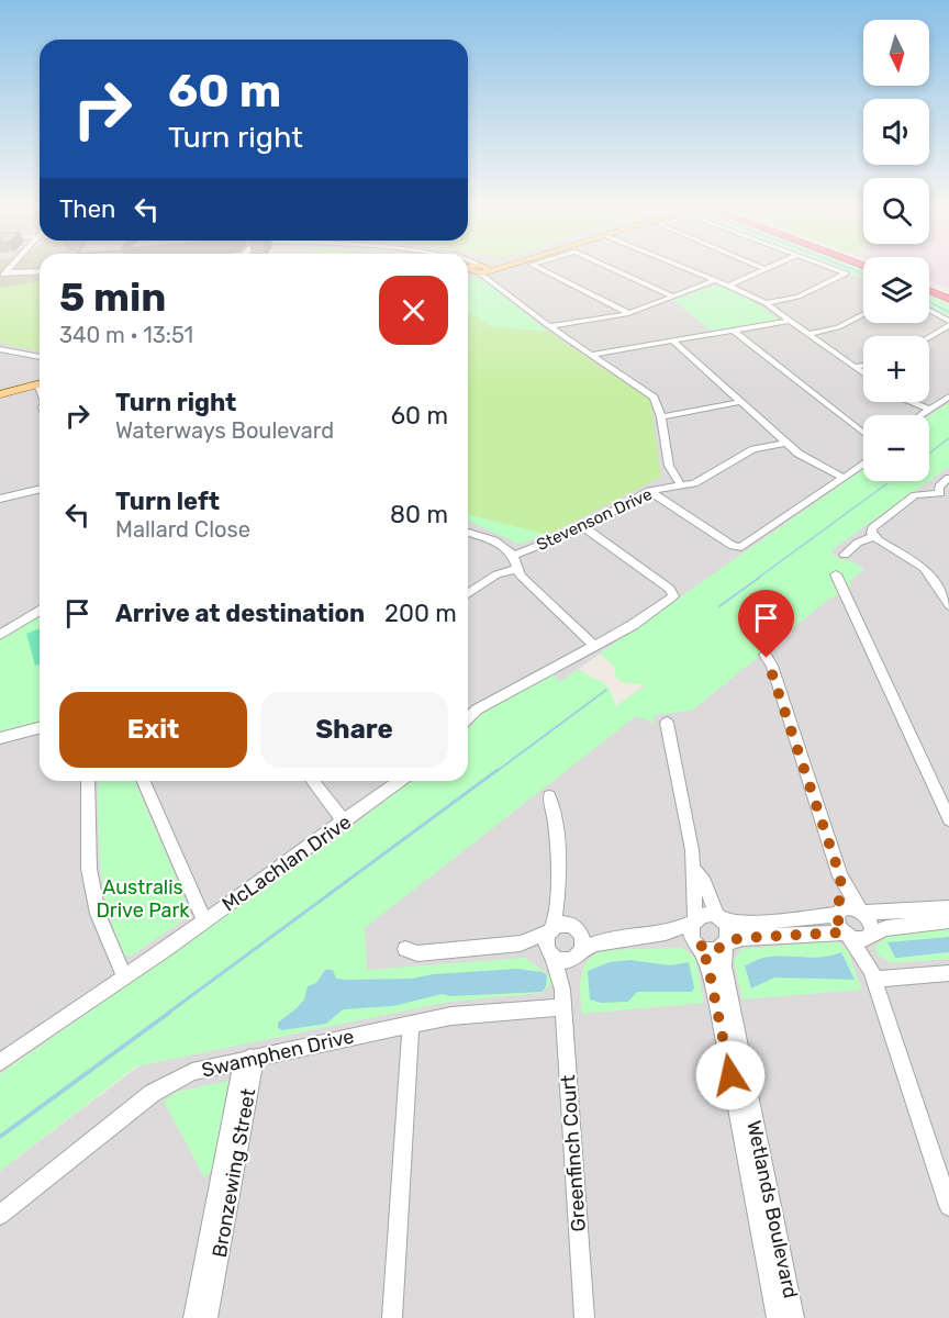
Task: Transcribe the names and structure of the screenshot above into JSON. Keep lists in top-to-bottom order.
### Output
{
  "streets": {
    "street": [
      "Stevenson Drive",
      "McLachlan Drive",
      "Swamphen Drive",
      "Greenfinch Court",
      "Bronzewing Street",
      "Wetlands Boulevard"
    ]
  },
  "crossings": [
    ["Swamphen Drive", "Greenfinch Court"],
    ["Swamphen Drive", "Bronzewing Street"]
  ],
  "parks": ["Australis Drive Park"],
  "north": "bottom",
  "page": {
    "map_buttons": ["+", "−"],
    "turn": ["60 m", "Turn right"],
    "then": "Then",
    "heading": ["5 min", "340 m · 13:51"],
    "list": [
      {
        "name": "Turn right",
        "note": "Waterways Boulevard",
        "value": "60 m"
      },
      {
        "name": "Turn left",
        "note": "Mallard Close",
        "value": "80 m"
      },
      {
        "name": "Arrive at destination",
        "value": "200 m"
      }
    ],
    "buttons": ["Exit", "Share"]
  }
}
